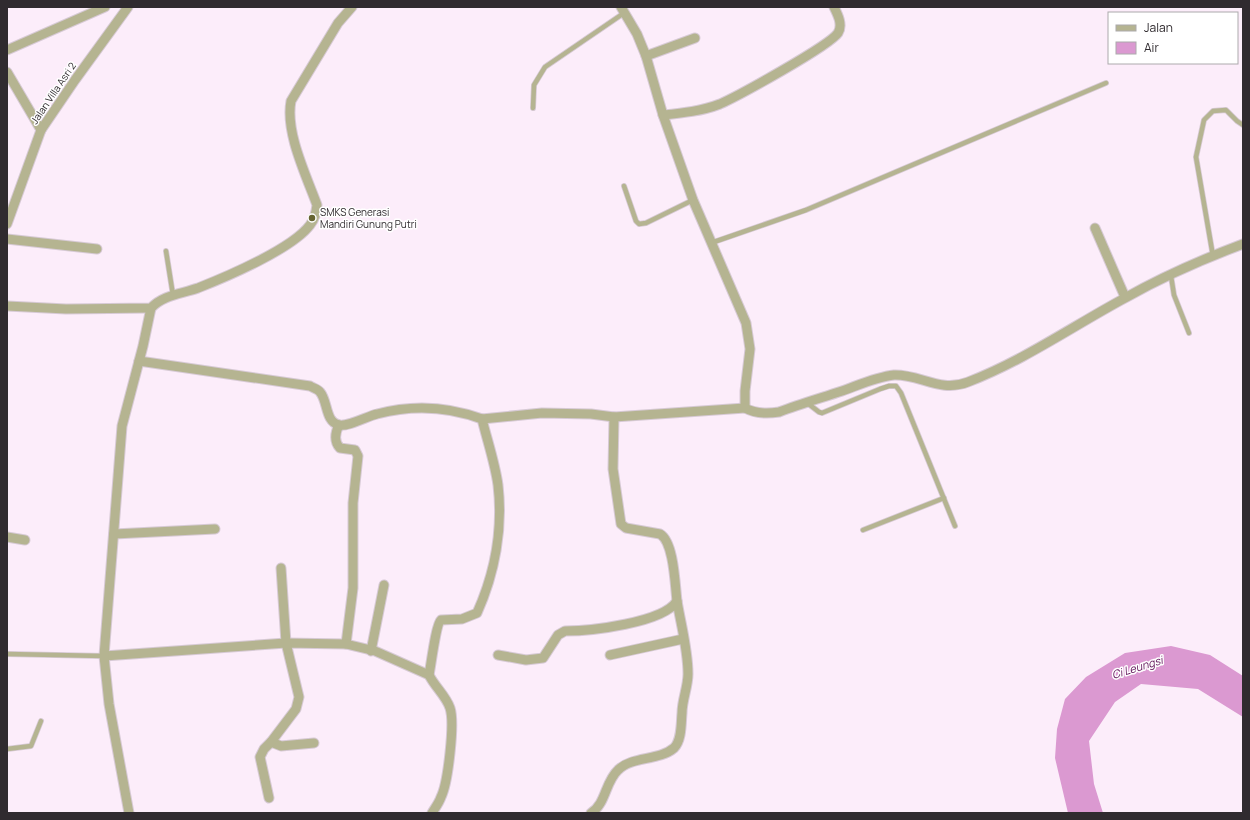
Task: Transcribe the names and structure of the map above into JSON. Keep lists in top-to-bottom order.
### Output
{
  "streets": {
    "street": ["Jalan Villa Asri 2"]
  },
  "water": ["Ci Leungsi"],
  "places": ["SMKS Generasi Mandiri Gunung Putri"],
  "legend": ["Jalan", "Air"]
}
